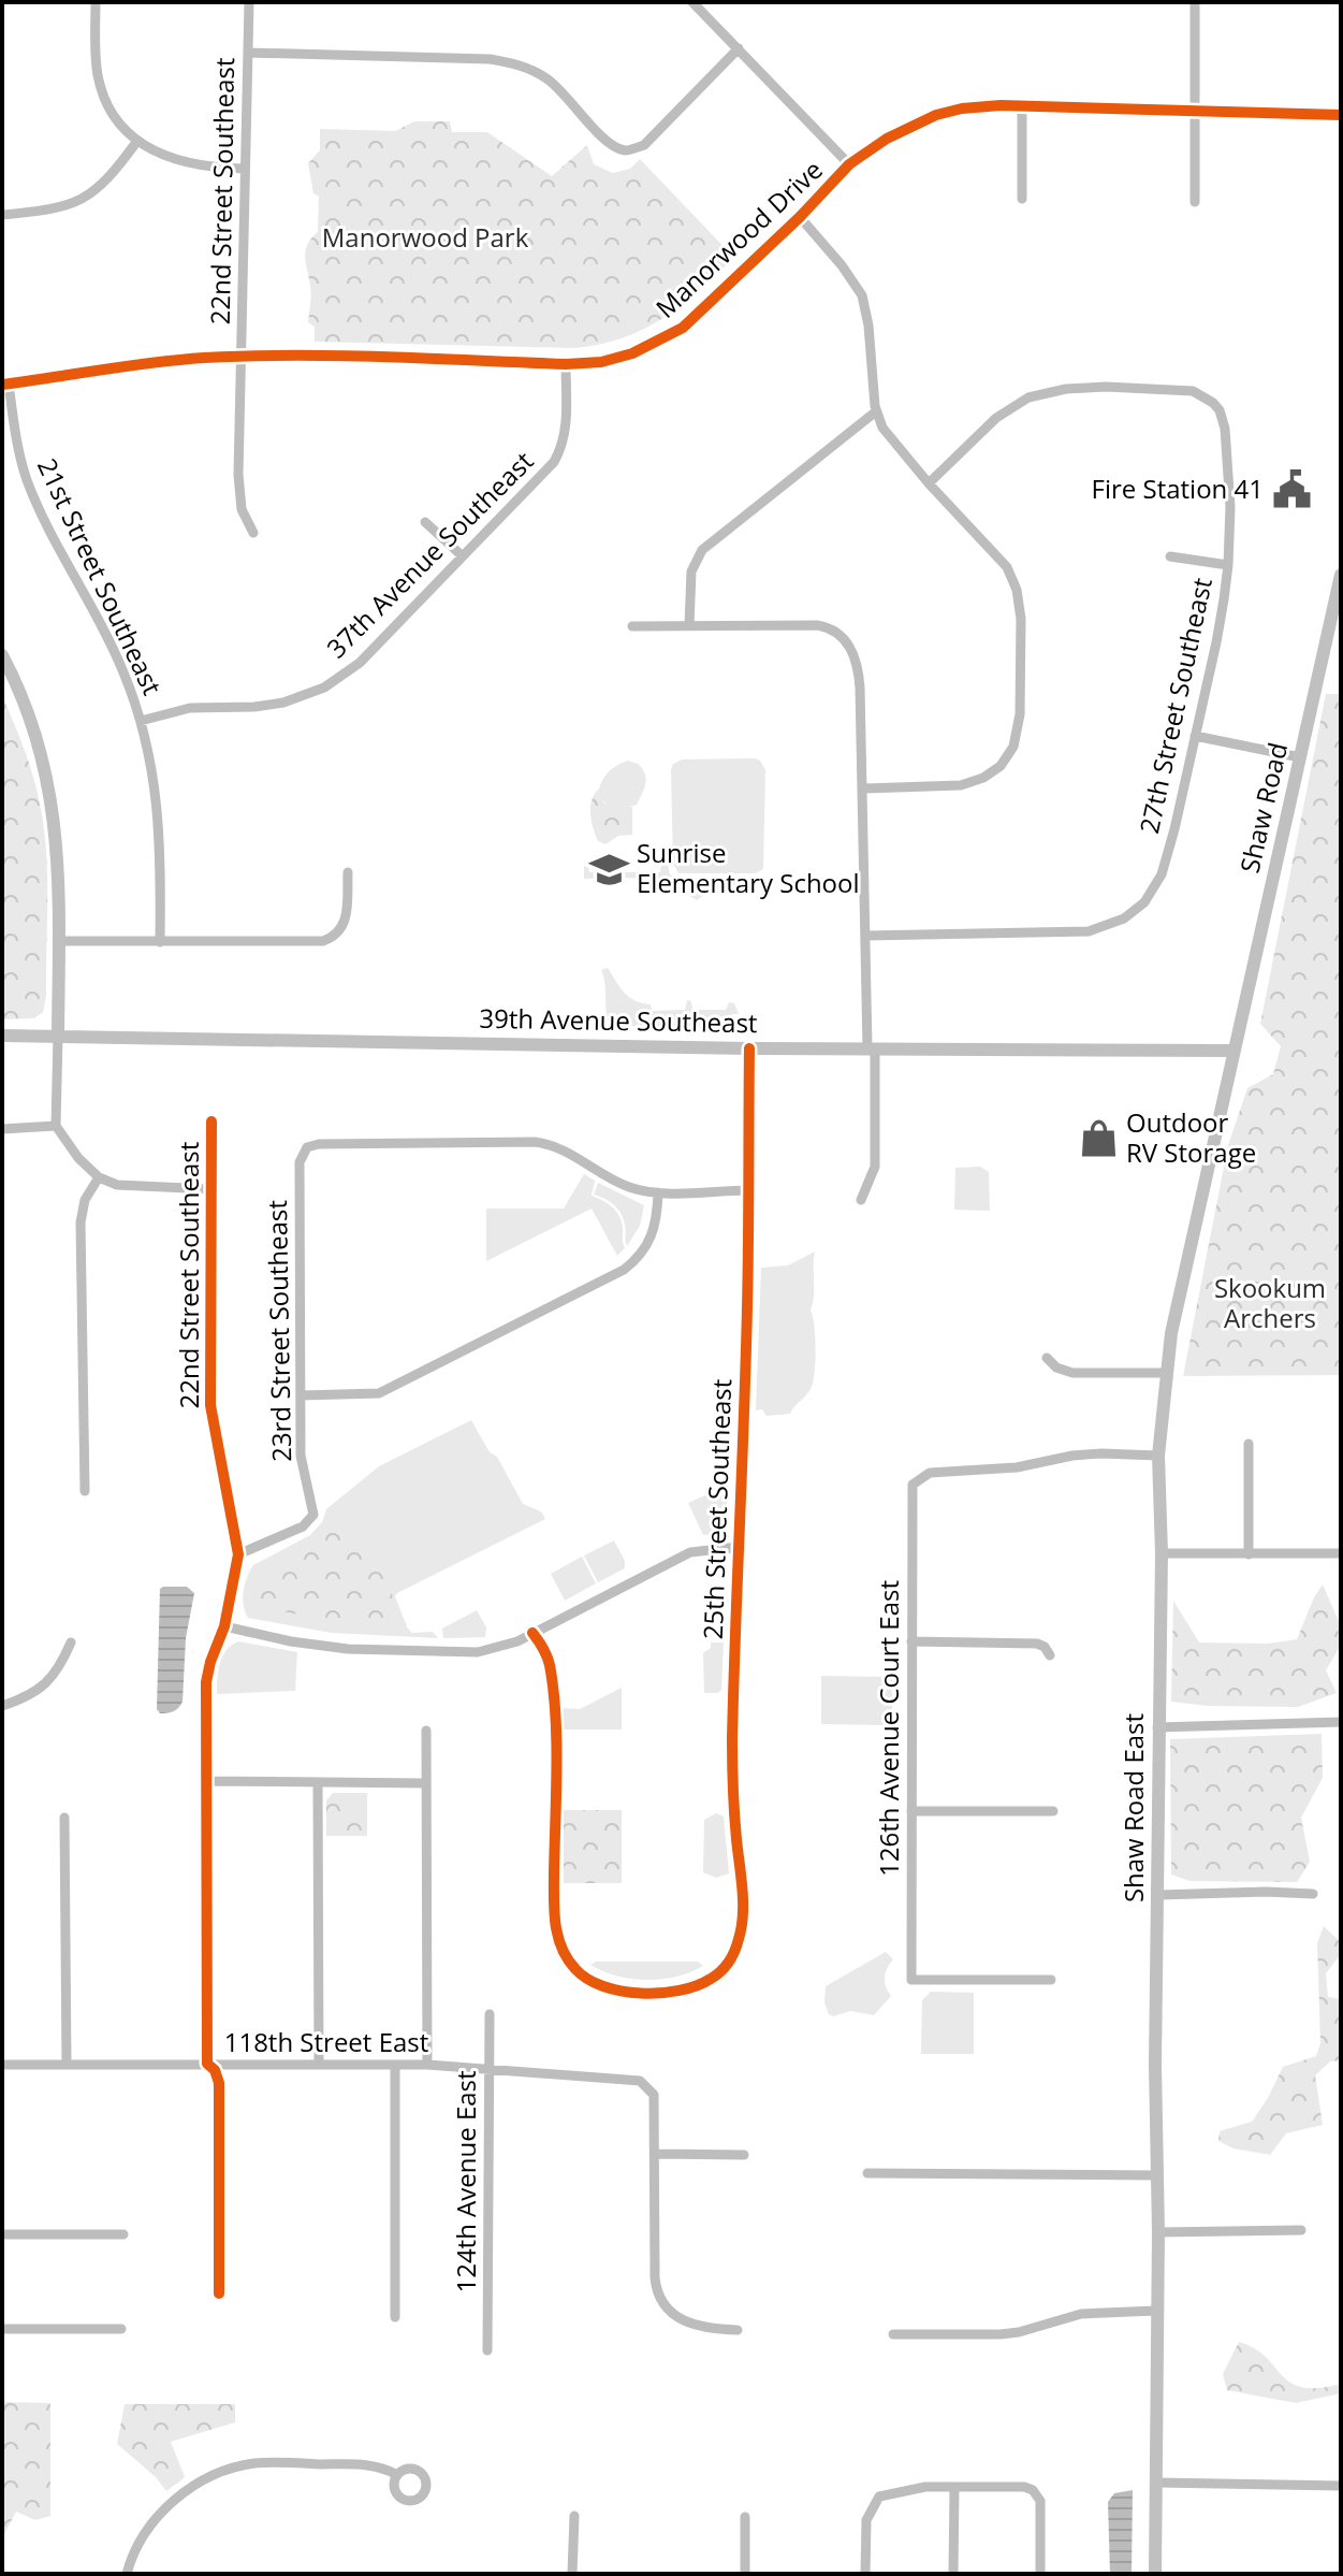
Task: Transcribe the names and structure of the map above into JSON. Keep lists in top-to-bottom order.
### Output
{
  "streets": {
    "main road": ["Shaw Road", "39th Avenue Southeast", "Shaw Road East"],
    "street": [
      "22nd Street Southeast",
      "Manorwood Drive",
      "37th Avenue Southeast",
      "21st Street Southeast",
      "27th Street Southeast",
      "23rd Street Southeast",
      "25th Street Southeast",
      "126th Avenue Court East",
      "118th Street East",
      "124th Avenue East"
    ]
  },
  "crossings": [
    ["22nd Street Southeast", "Manorwood Drive"],
    ["22nd Street Southeast", "23rd Street Southeast"],
    ["22nd Street Southeast", "118th Street East"],
    ["Manorwood Drive", "37th Avenue Southeast"],
    ["Manorwood Drive", "21st Street Southeast"],
    ["37th Avenue Southeast", "21st Street Southeast"],
    ["Shaw Road", "39th Avenue Southeast"],
    ["Shaw Road", "Shaw Road East"],
    ["39th Avenue Southeast", "25th Street Southeast"],
    ["39th Avenue Southeast", "Shaw Road East"],
    ["126th Avenue Court East", "Shaw Road East"],
    ["118th Street East", "124th Avenue East"]
  ],
  "parks": ["Manorwood Park", "Skookum Archers"],
  "places": {
    "public building": ["Fire Station 41"],
    "school or university": ["Sunrise Elementary School"],
    "shop": ["Outdoor RV Storage"]
  }
}
